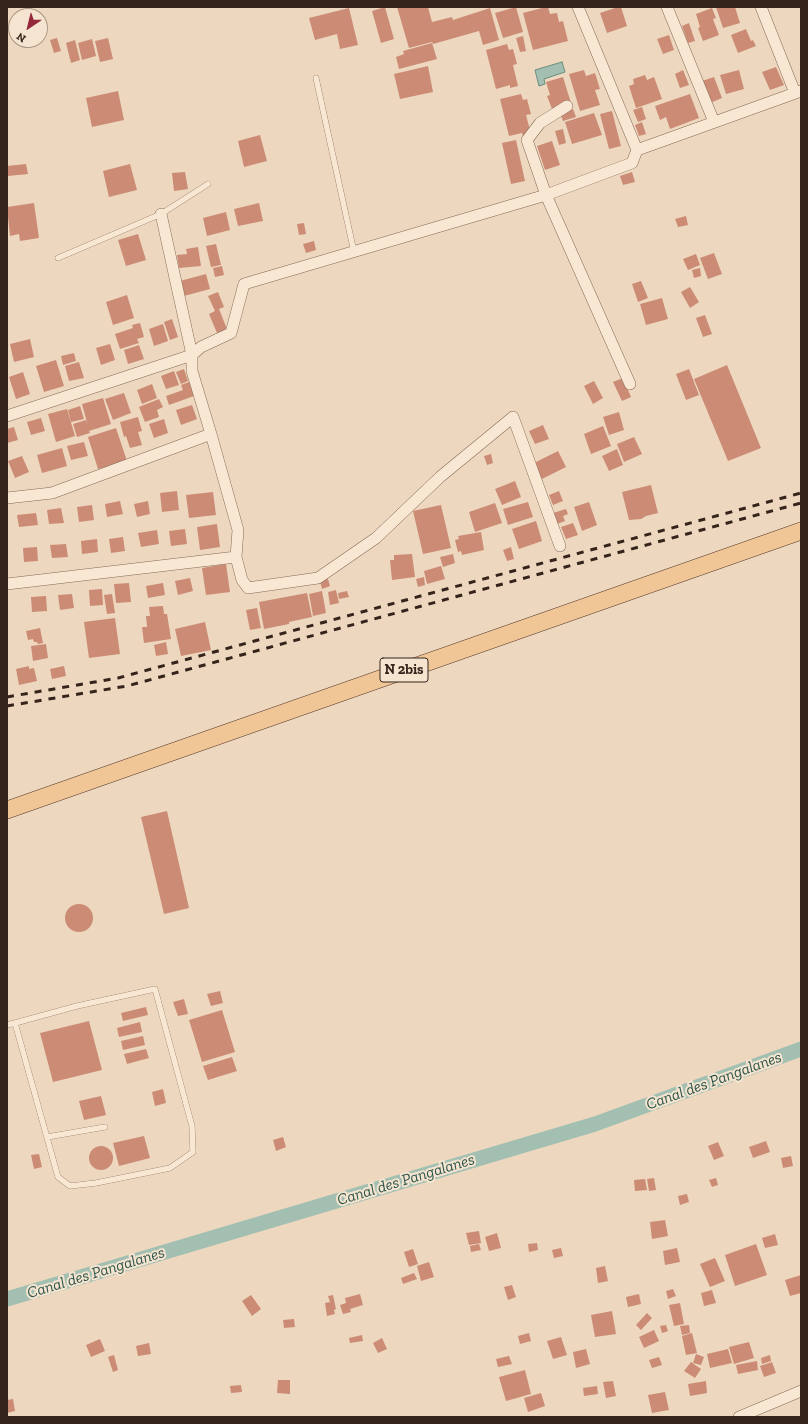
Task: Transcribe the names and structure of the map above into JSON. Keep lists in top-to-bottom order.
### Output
{
  "streets": {
    "main road": ["N 2bis"]
  },
  "water": ["Canal des Pangalanes"],
  "north": "bottom left"
}
